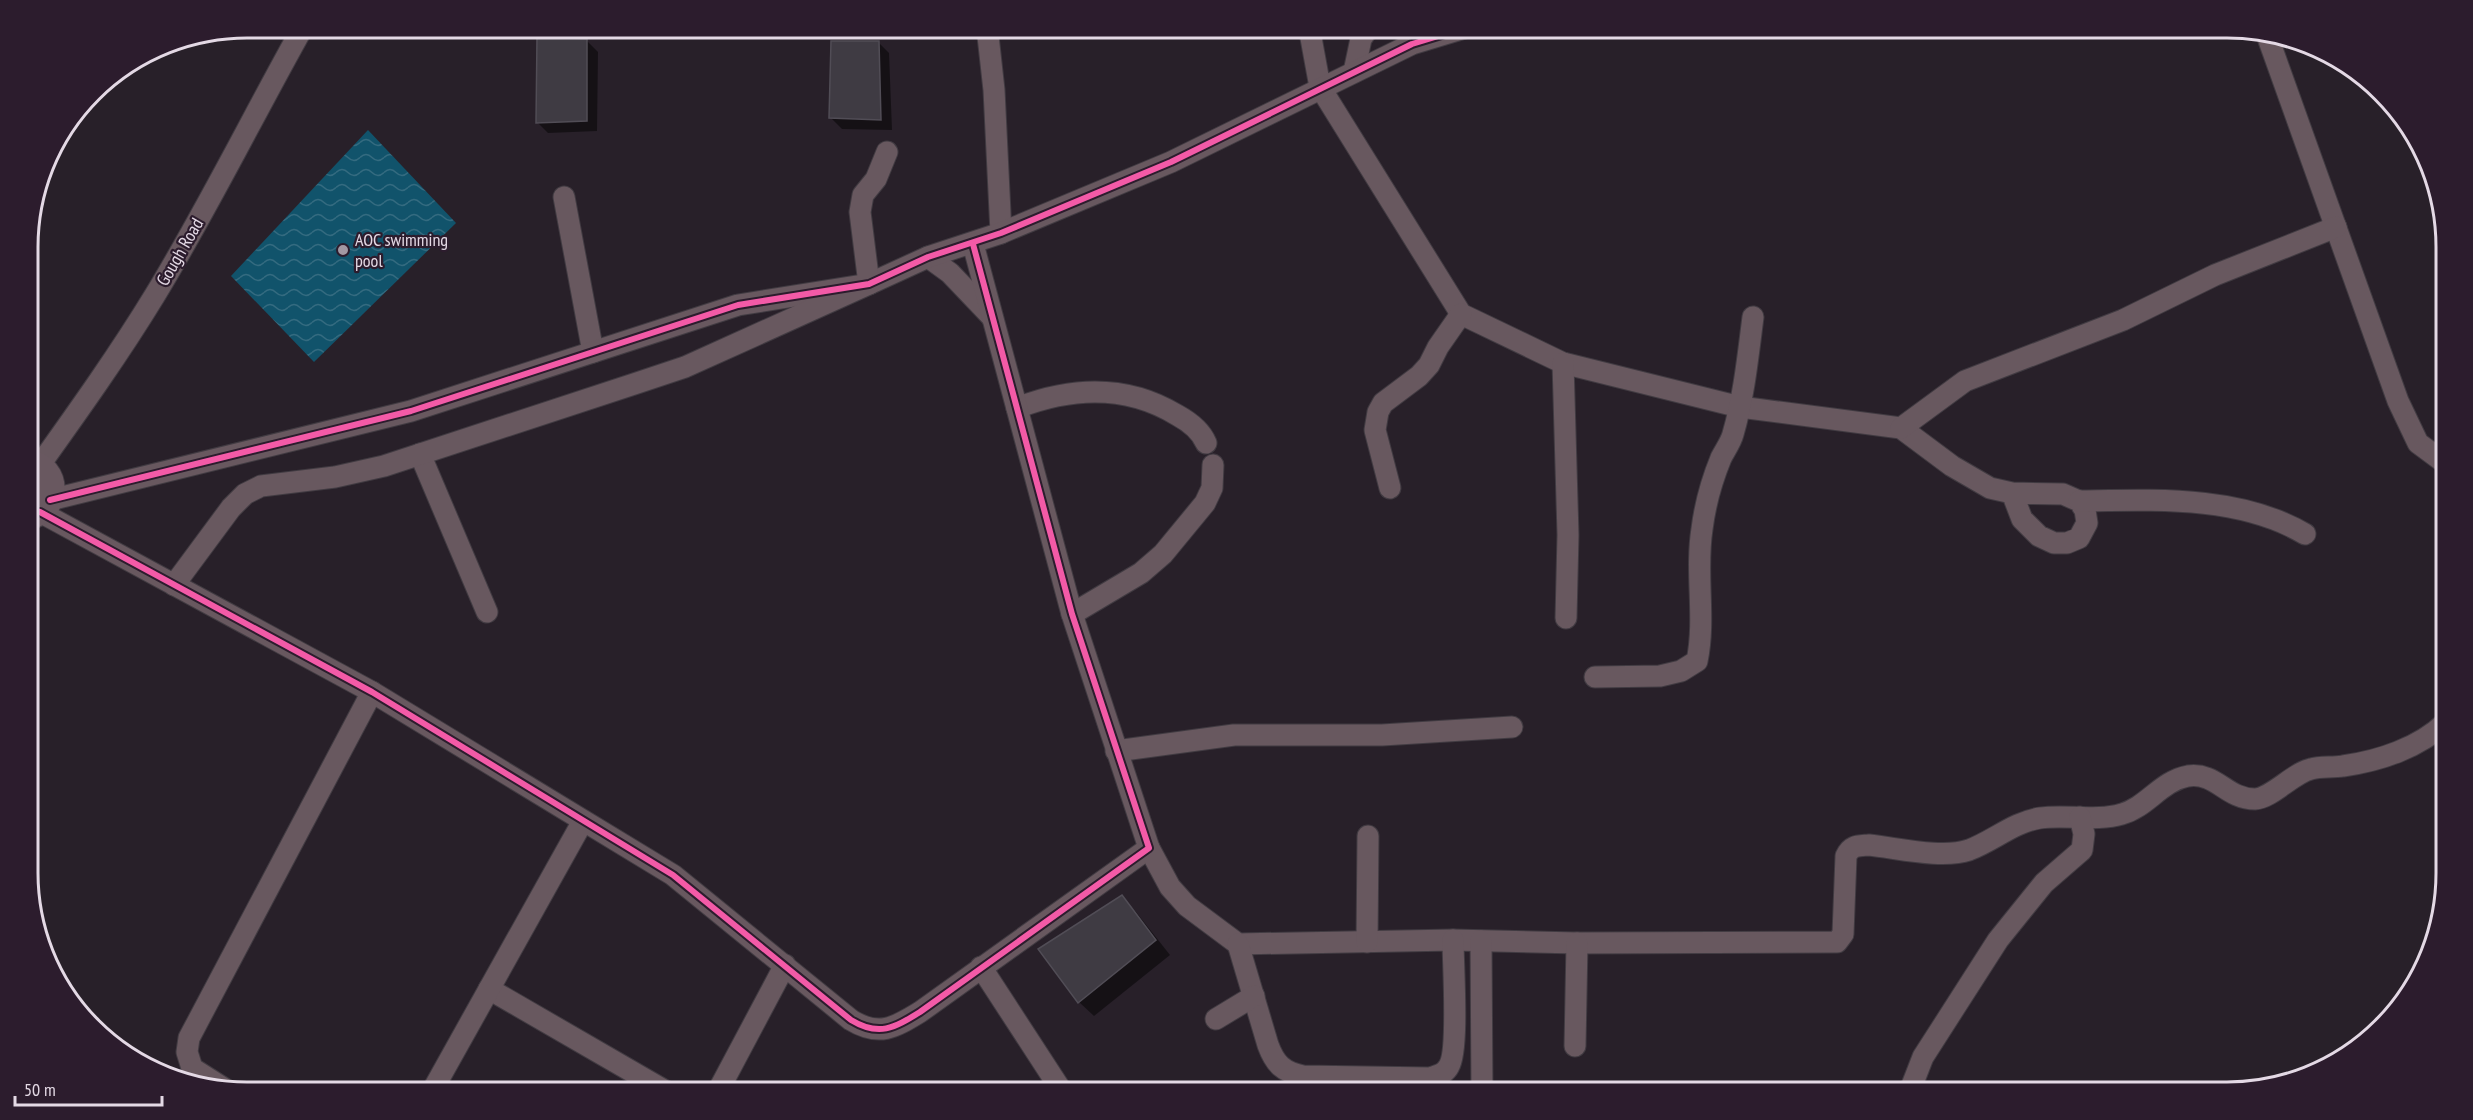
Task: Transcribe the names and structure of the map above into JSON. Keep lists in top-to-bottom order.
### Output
{
  "streets": {
    "street": ["Gough Road"]
  },
  "places": ["AOC swimming pool"],
  "scale_bar": "50 m"
}
